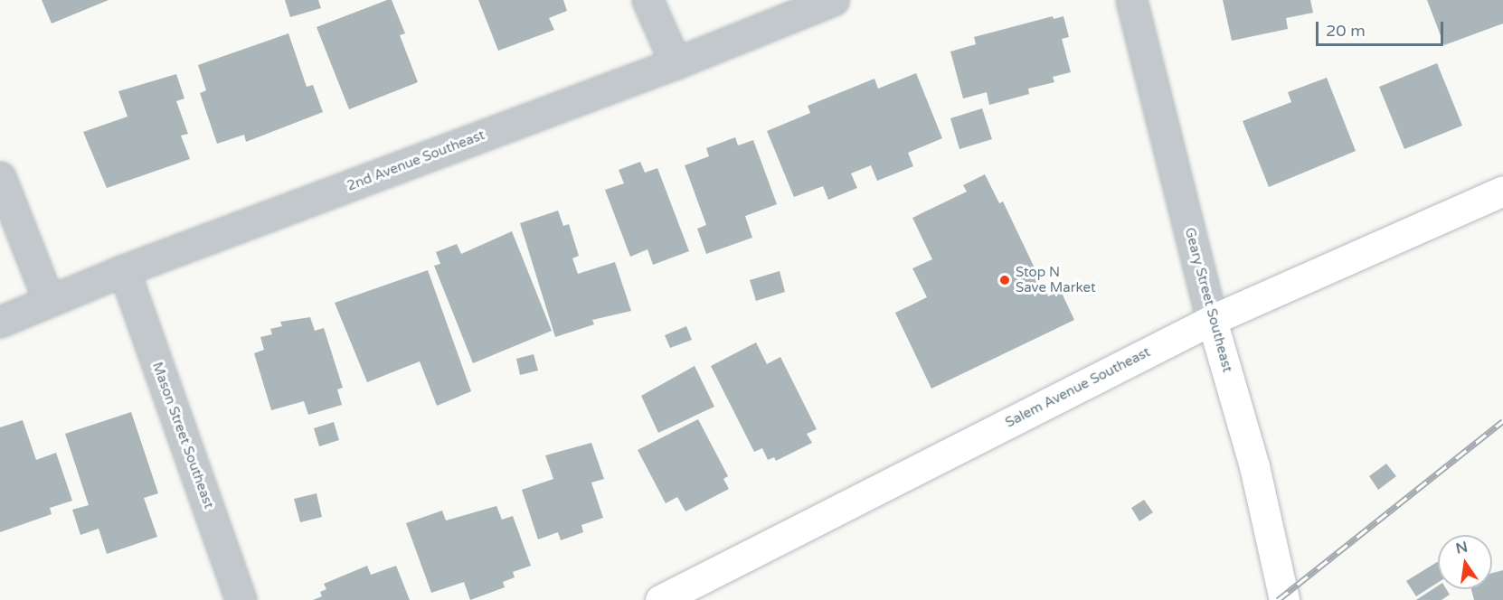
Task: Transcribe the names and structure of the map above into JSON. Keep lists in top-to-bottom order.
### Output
{
  "streets": {
    "main road": ["Geary Street Southeast", "Salem Avenue Southeast"],
    "street": ["2nd Avenue Southeast", "Mason Street Southeast"]
  },
  "crossings": [
    ["2nd Avenue Southeast", "Mason Street Southeast"],
    ["Geary Street Southeast", "Salem Avenue Southeast"]
  ],
  "places": ["Stop N Save Market"],
  "scale_bar": "20 m",
  "north": "top"
}
